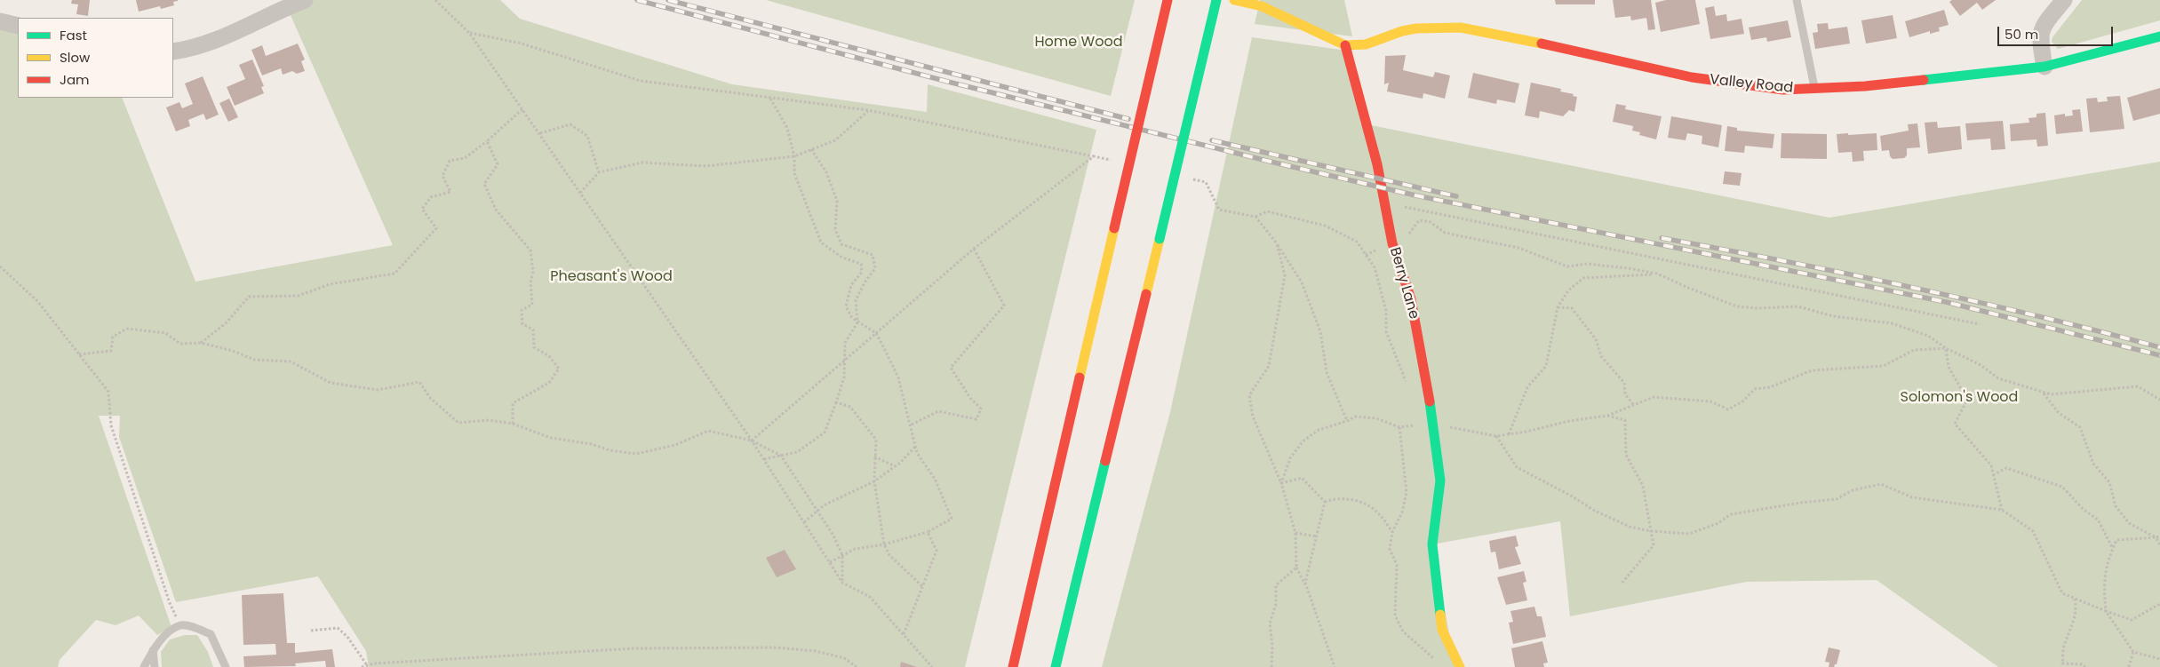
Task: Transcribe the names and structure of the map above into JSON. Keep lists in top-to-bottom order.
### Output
{
  "streets": {
    "main road": ["Valley Road", "Berry Lane"]
  },
  "crossings": [
    ["Valley Road", "Berry Lane"]
  ],
  "parks": ["Home Wood", "Pheasant's Wood", "Solomon's Wood"],
  "legend": ["Fast", "Slow", "Jam"],
  "scale_bar": "50 m"
}
